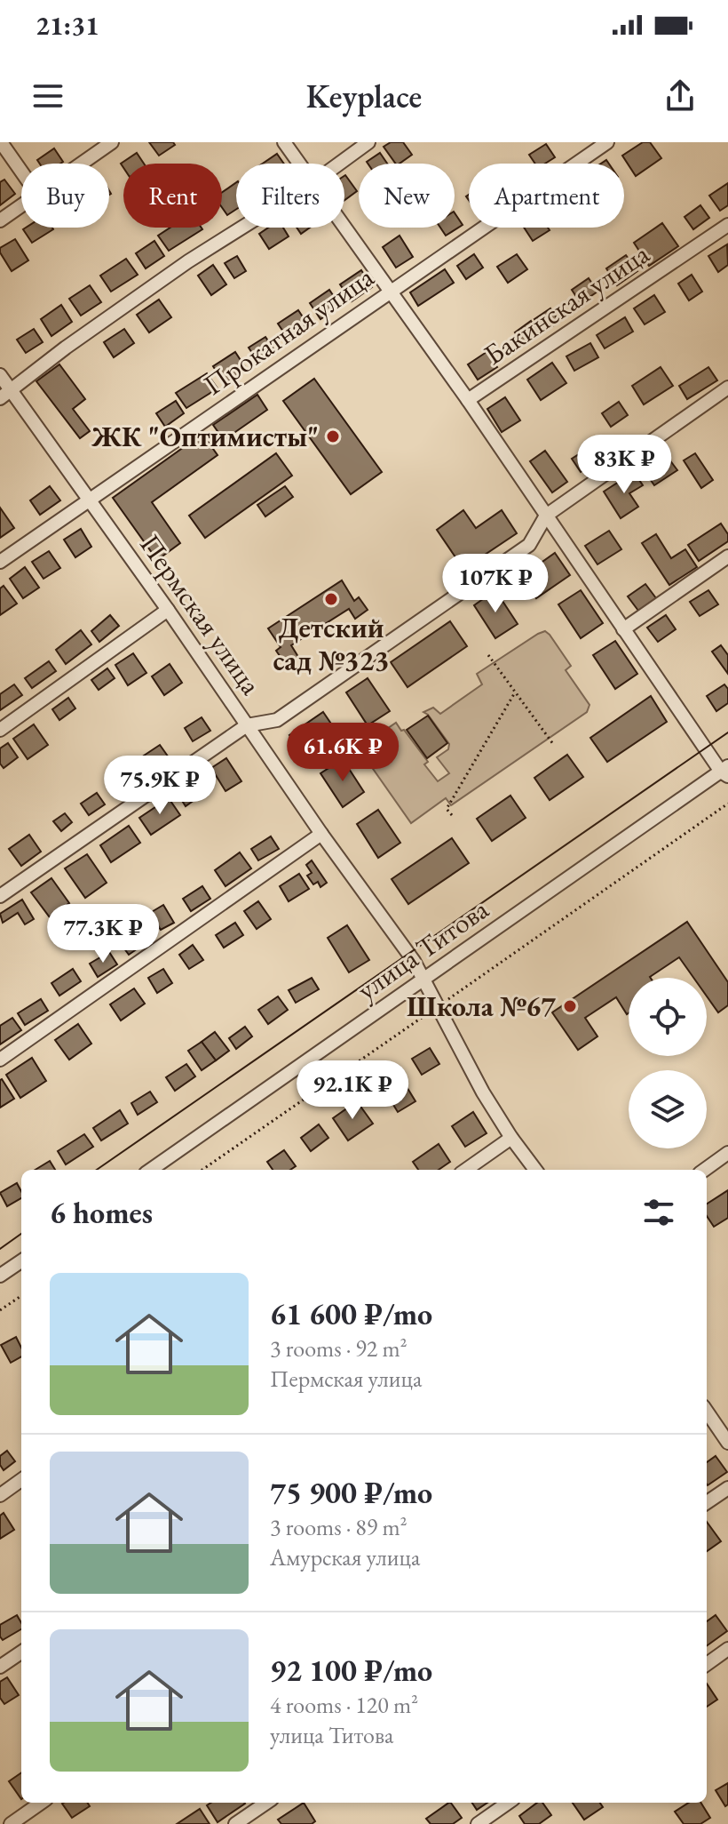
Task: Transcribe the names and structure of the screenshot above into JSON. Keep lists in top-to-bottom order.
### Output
{
  "streets": {
    "street": [
      "Бакинская улица",
      "Прокатная улица",
      "Пермская улица",
      "улица Титова"
    ]
  },
  "crossings": [
    ["Прокатная улица", "Пермская улица"],
    ["Пермская улица", "улица Титова"]
  ],
  "places": ["ЖК \"Оптимисты\"", "Детский сад №323", "Школа №67"],
  "page": {
    "status": "21:31",
    "header": "Keyplace",
    "chip": [
      "Buy",
      "Rent",
      "Filters",
      "New",
      "Apartment"
    ],
    "price": [
      "83K ₽",
      "107K ₽",
      "61.6K ₽",
      "75.9K ₽",
      "77.3K ₽",
      "92.1K ₽"
    ],
    "heading": "6 homes",
    "list": [
      {
        "name": "61 600 ₽/mo",
        "note": "3 rooms · 92 m² · Пермская улица"
      },
      {
        "name": "75 900 ₽/mo",
        "note": "3 rooms · 89 m² · Амурская улица"
      },
      {
        "name": "92 100 ₽/mo",
        "note": "4 rooms · 120 m² · улица Титова"
      }
    ]
  }
}
